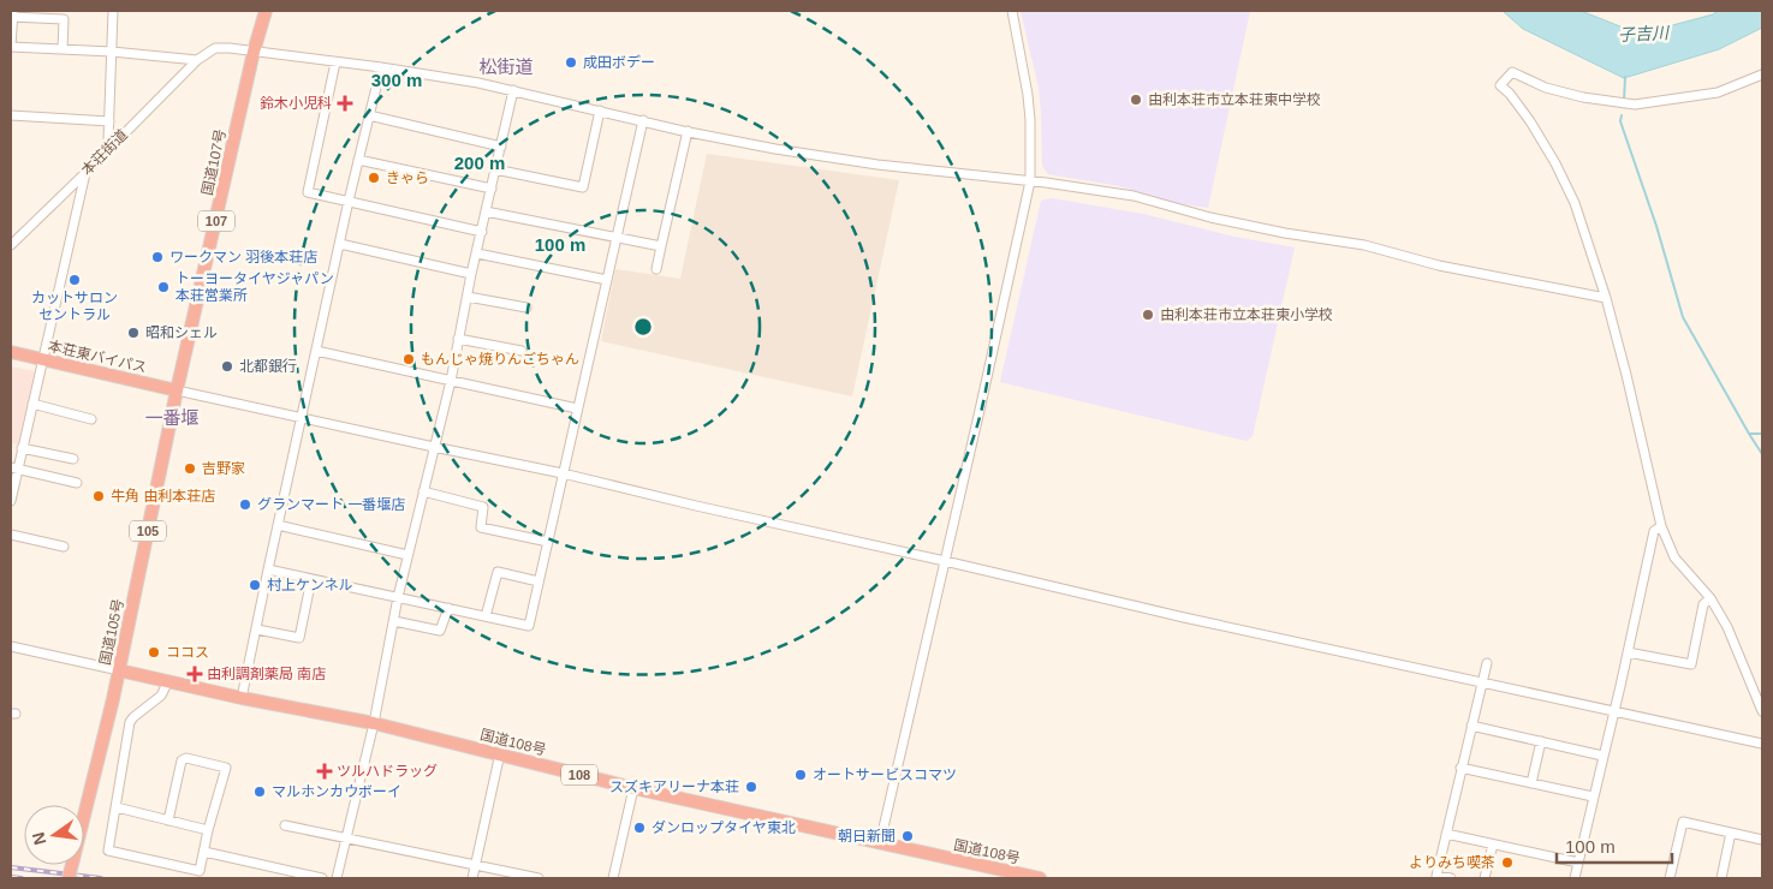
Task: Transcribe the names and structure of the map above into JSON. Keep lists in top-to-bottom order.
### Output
{
  "streets": {
    "highway": [
      "国道107号",
      "107",
      "本荘東バイパス",
      "105",
      "国道105号",
      "国道108号",
      "108"
    ],
    "street": ["本荘街道"]
  },
  "crossings": [
    ["国道107号", "本荘東バイパス"],
    ["国道107号", "国道105号"],
    ["本荘東バイパス", "国道105号"],
    ["国道105号", "国道108号"]
  ],
  "districts": ["松街道", "一番堰"],
  "water": ["子吉川"],
  "places": {
    "other": [
      "成田ボデー",
      "由利本荘市立本荘東中学校",
      "きゃら",
      "ワークマン 羽後本荘店",
      "カットサロン セントラル",
      "トーヨータイヤジャパン 本荘営業所",
      "由利本荘市立本荘東小学校",
      "昭和シェル",
      "もんじゃ焼りんごちゃん",
      "北都銀行",
      "吉野家",
      "牛角 由利本荘店",
      "グランマート 一番堰店",
      "村上ケンネル",
      "ココス",
      "オートサービスコマツ",
      "スズキアリーナ本荘",
      "マルホンカウボーイ",
      "ダンロップタイヤ東北",
      "朝日新聞",
      "よりみち喫茶"
    ],
    "health": ["鈴木小児科", "由利調剤薬局 南店", "ツルハドラッグ"]
  },
  "scale_bar": "100 m",
  "north": "left",
  "rings": ["300 m", "200 m", "100 m"]
}
